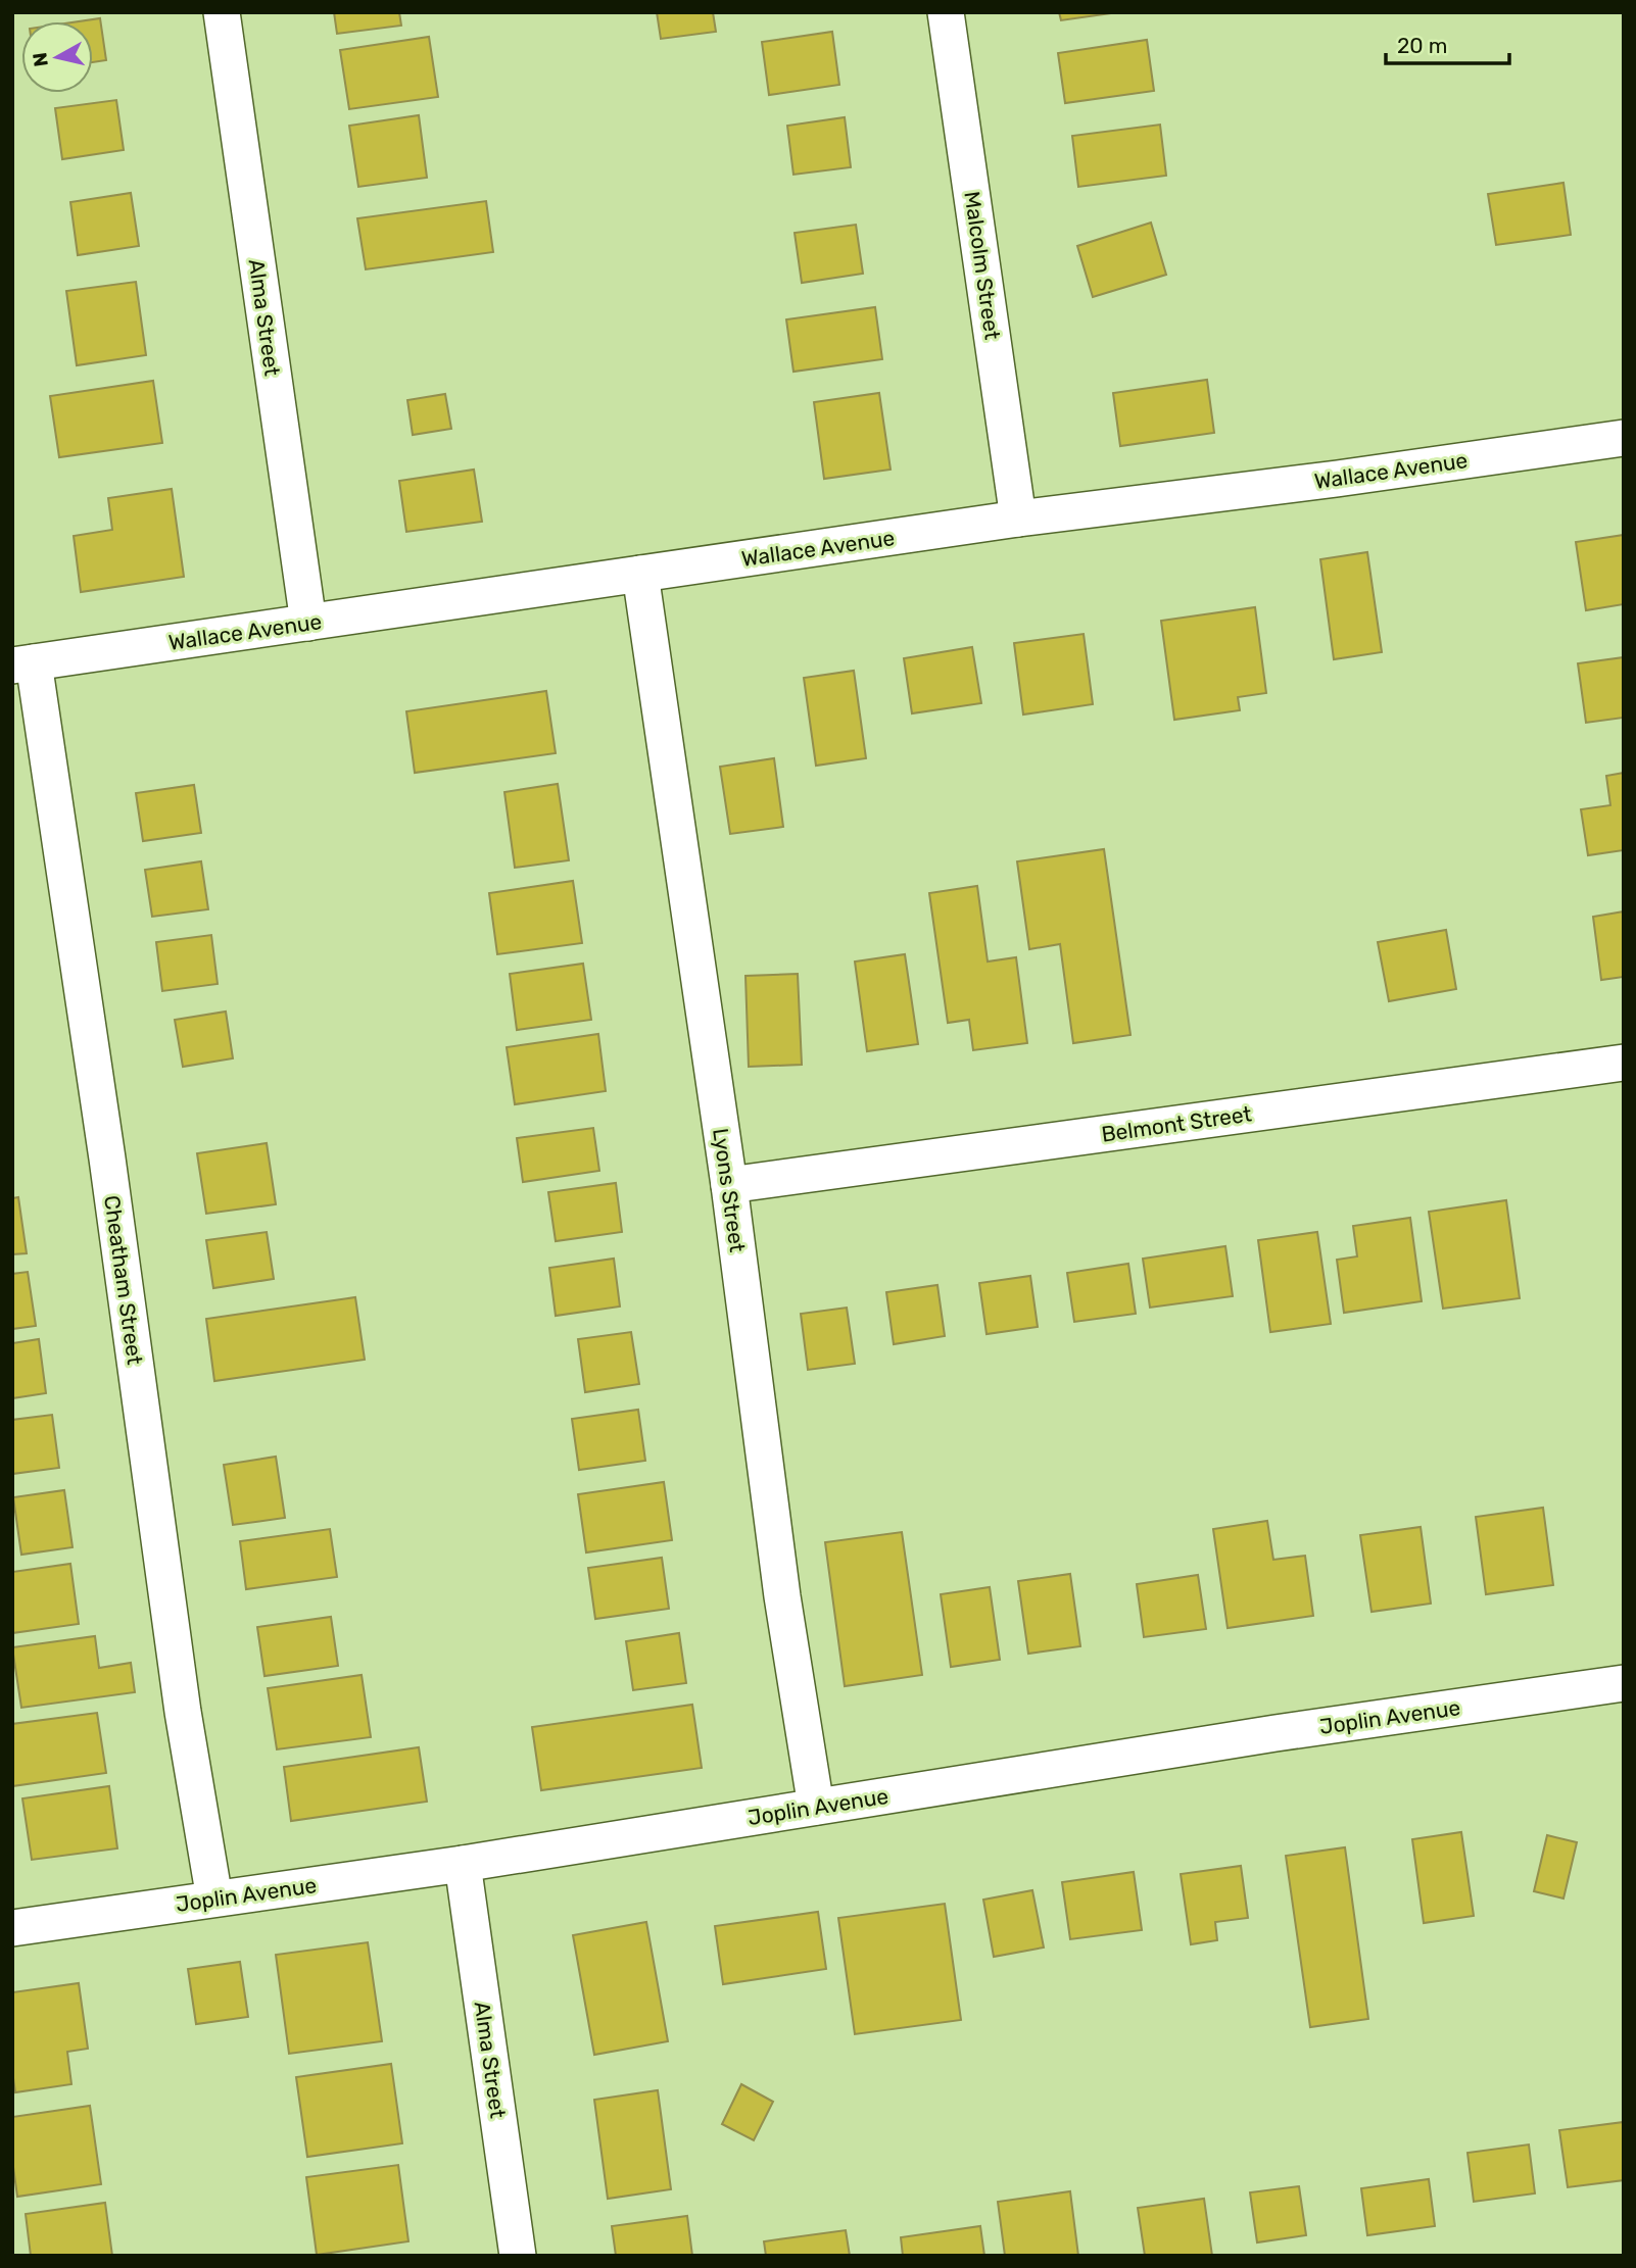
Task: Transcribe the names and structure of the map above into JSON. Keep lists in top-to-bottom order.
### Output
{
  "streets": {
    "street": [
      "Malcolm Street",
      "Alma Street",
      "Wallace Avenue",
      "Belmont Street",
      "Lyons Street",
      "Cheatham Street",
      "Joplin Avenue"
    ]
  },
  "crossings": [
    ["Malcolm Street", "Wallace Avenue"],
    ["Alma Street", "Wallace Avenue"],
    ["Alma Street", "Joplin Avenue"],
    ["Wallace Avenue", "Lyons Street"],
    ["Wallace Avenue", "Cheatham Street"],
    ["Belmont Street", "Lyons Street"],
    ["Lyons Street", "Joplin Avenue"],
    ["Cheatham Street", "Joplin Avenue"]
  ],
  "scale_bar": "20 m",
  "north": "left"
}
